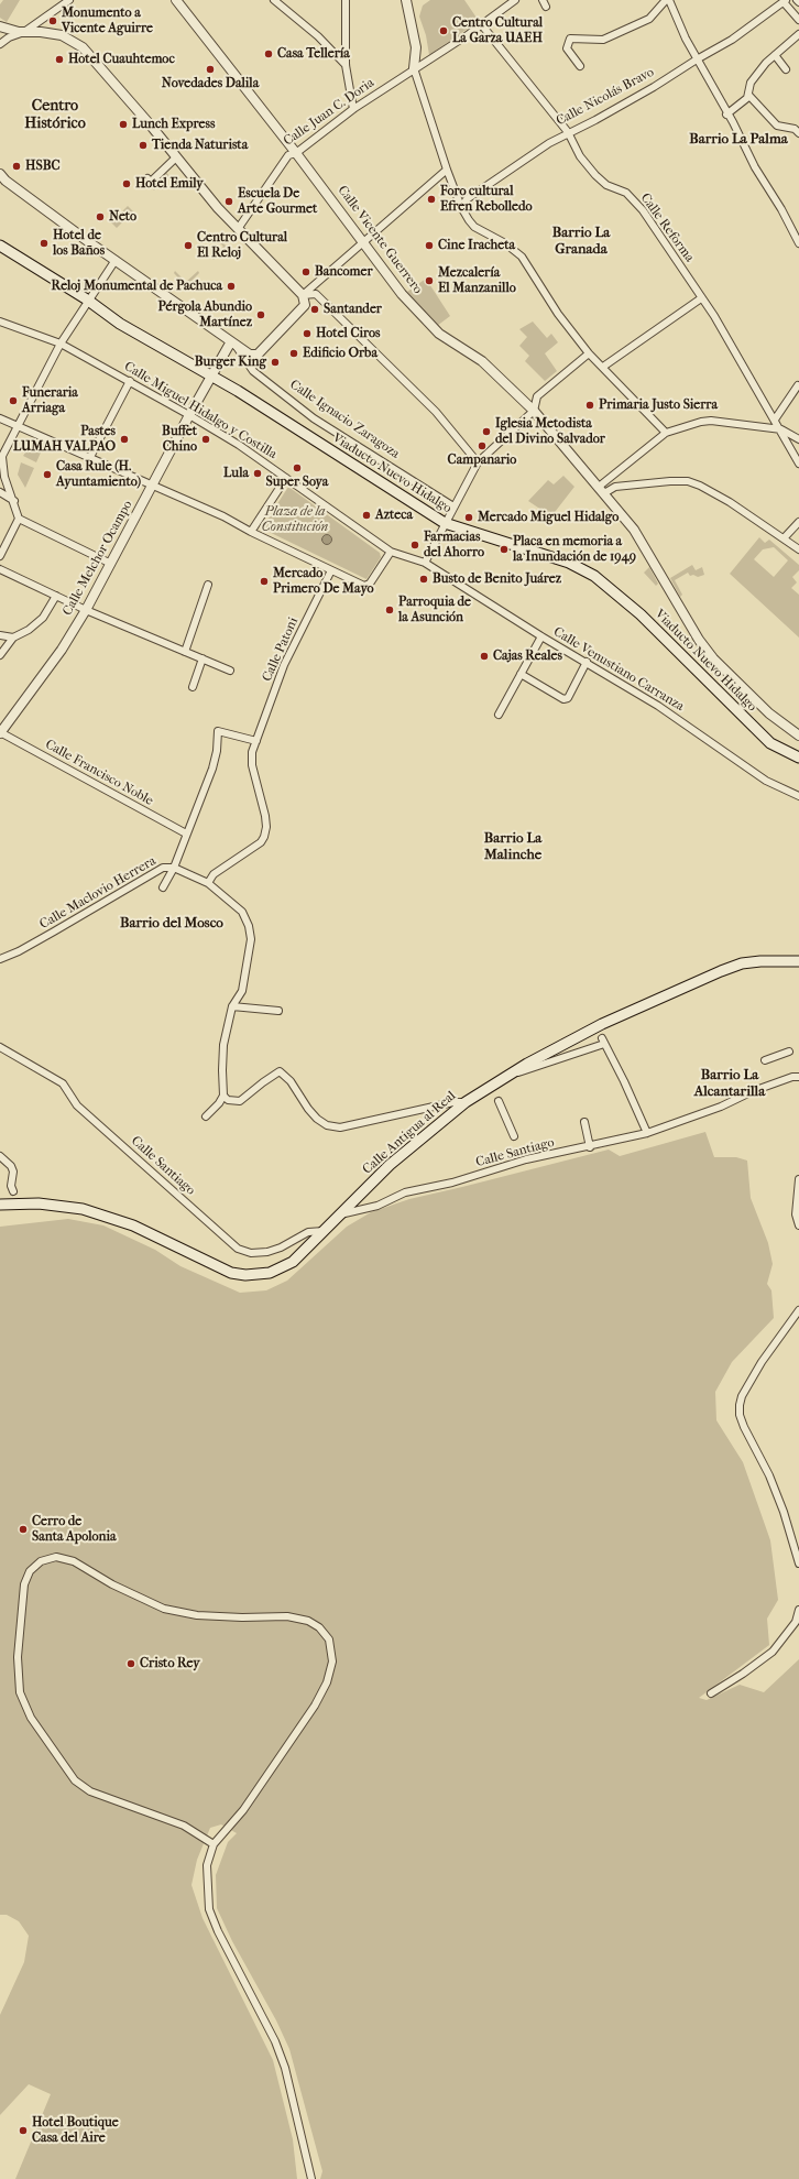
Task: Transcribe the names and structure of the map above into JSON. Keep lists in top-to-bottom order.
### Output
{
  "streets": {
    "main road": ["Viaducto Nuevo Hidalgo", "Calle Antigua al Real"],
    "street": [
      "Calle Nicolás Bravo",
      "Calle Juan C. Doria",
      "Calle Reforma",
      "Calle Vicente Guerrero",
      "Calle Miguel Hidalgo y Costilla",
      "Calle Ignacio Zaragoza",
      "Calle Melchor Ocampo",
      "Calle Patoni",
      "Calle Venustiano Carranza",
      "Calle Francisco Noble",
      "Calle Maclovio Herrera",
      "Calle Santiago"
    ]
  },
  "crossings": [
    ["Calle Nicolás Bravo", "Calle Reforma"],
    ["Calle Juan C. Doria", "Calle Reforma"],
    ["Calle Juan C. Doria", "Calle Vicente Guerrero"],
    ["Calle Miguel Hidalgo y Costilla", "Calle Melchor Ocampo"],
    ["Calle Miguel Hidalgo y Costilla", "Calle Venustiano Carranza"],
    ["Calle Ignacio Zaragoza", "Calle Melchor Ocampo"],
    ["Viaducto Nuevo Hidalgo", "Calle Melchor Ocampo"],
    ["Calle Melchor Ocampo", "Calle Francisco Noble"],
    ["Calle Patoni", "Calle Maclovio Herrera"],
    ["Calle Francisco Noble", "Calle Maclovio Herrera"],
    ["Calle Antigua al Real", "Calle Santiago"]
  ],
  "districts": [
    "Centro Histórico",
    "Barrio La Palma",
    "Barrio La Granada",
    "Barrio La Malinche",
    "Barrio del Mosco",
    "Barrio La Alcantarilla"
  ],
  "parks": ["Plaza de la Constitución"],
  "places": [
    "Monumento a Vicente Aguirre",
    "Centro Cultural La Garza UAEH",
    "Casa Tellería",
    "Hotel Cuauhtemoc",
    "Novedades Dalila",
    "Lunch Express",
    "Tienda Naturista",
    "HSBC",
    "Hotel Emily",
    "Foro cultural Efren Rebolledo",
    "Escuela De Arte Gourmet",
    "Neto",
    "Hotel de los Baños",
    "Centro Cultural El Reloj",
    "Cine Iracheta",
    "Bancomer",
    "Mezcalería El Manzanillo",
    "Reloj Monumental de Pachuca",
    "Santander",
    "Pérgola Abundio Martínez",
    "Hotel Ciros",
    "Edificio Orba",
    "Burger King",
    "Funeraria Arriaga",
    "Primaria Justo Sierra",
    "Iglesia Metodista del Divino Salvador",
    "Pastes LUMAH VALPAO",
    "Buffet Chino",
    "Campanario",
    "Super Soya",
    "Lula",
    "Casa Rule (H. Ayuntamiento)",
    "Azteca",
    "Mercado Miguel Hidalgo",
    "Farmacias del Ahorro",
    "Placa en memoria a la Inundación de 1949",
    "Busto de Benito Juárez",
    "Mercado Primero De Mayo",
    "Parroquia de la Asunción",
    "Cajas Reales",
    "Cerro de Santa Apolonia",
    "Cristo Rey",
    "Hotel Boutique Casa del Aire"
  ]
}
